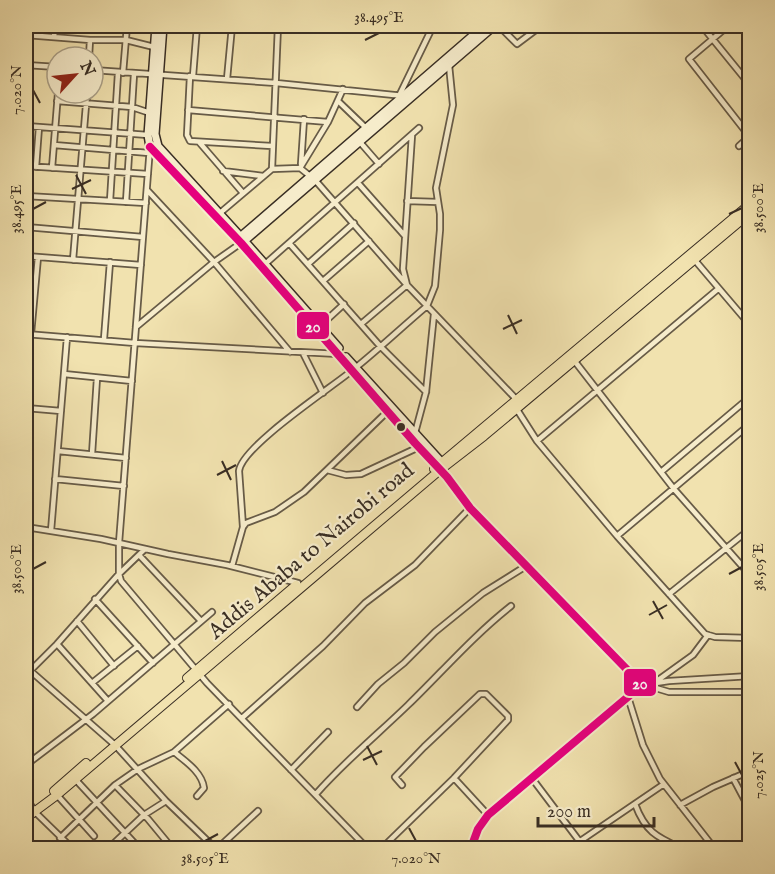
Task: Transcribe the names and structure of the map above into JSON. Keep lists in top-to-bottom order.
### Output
{
  "streets": {
    "highway": ["Addis Ababa to Nairobi road"]
  },
  "lines": ["transit line 20"],
  "scale_bar": "200 m",
  "north": "top right",
  "coordinates": [
    "38.495°E",
    "7.020°N",
    "38.500°E",
    "38.505°E",
    "7.025°N"
  ]
}
